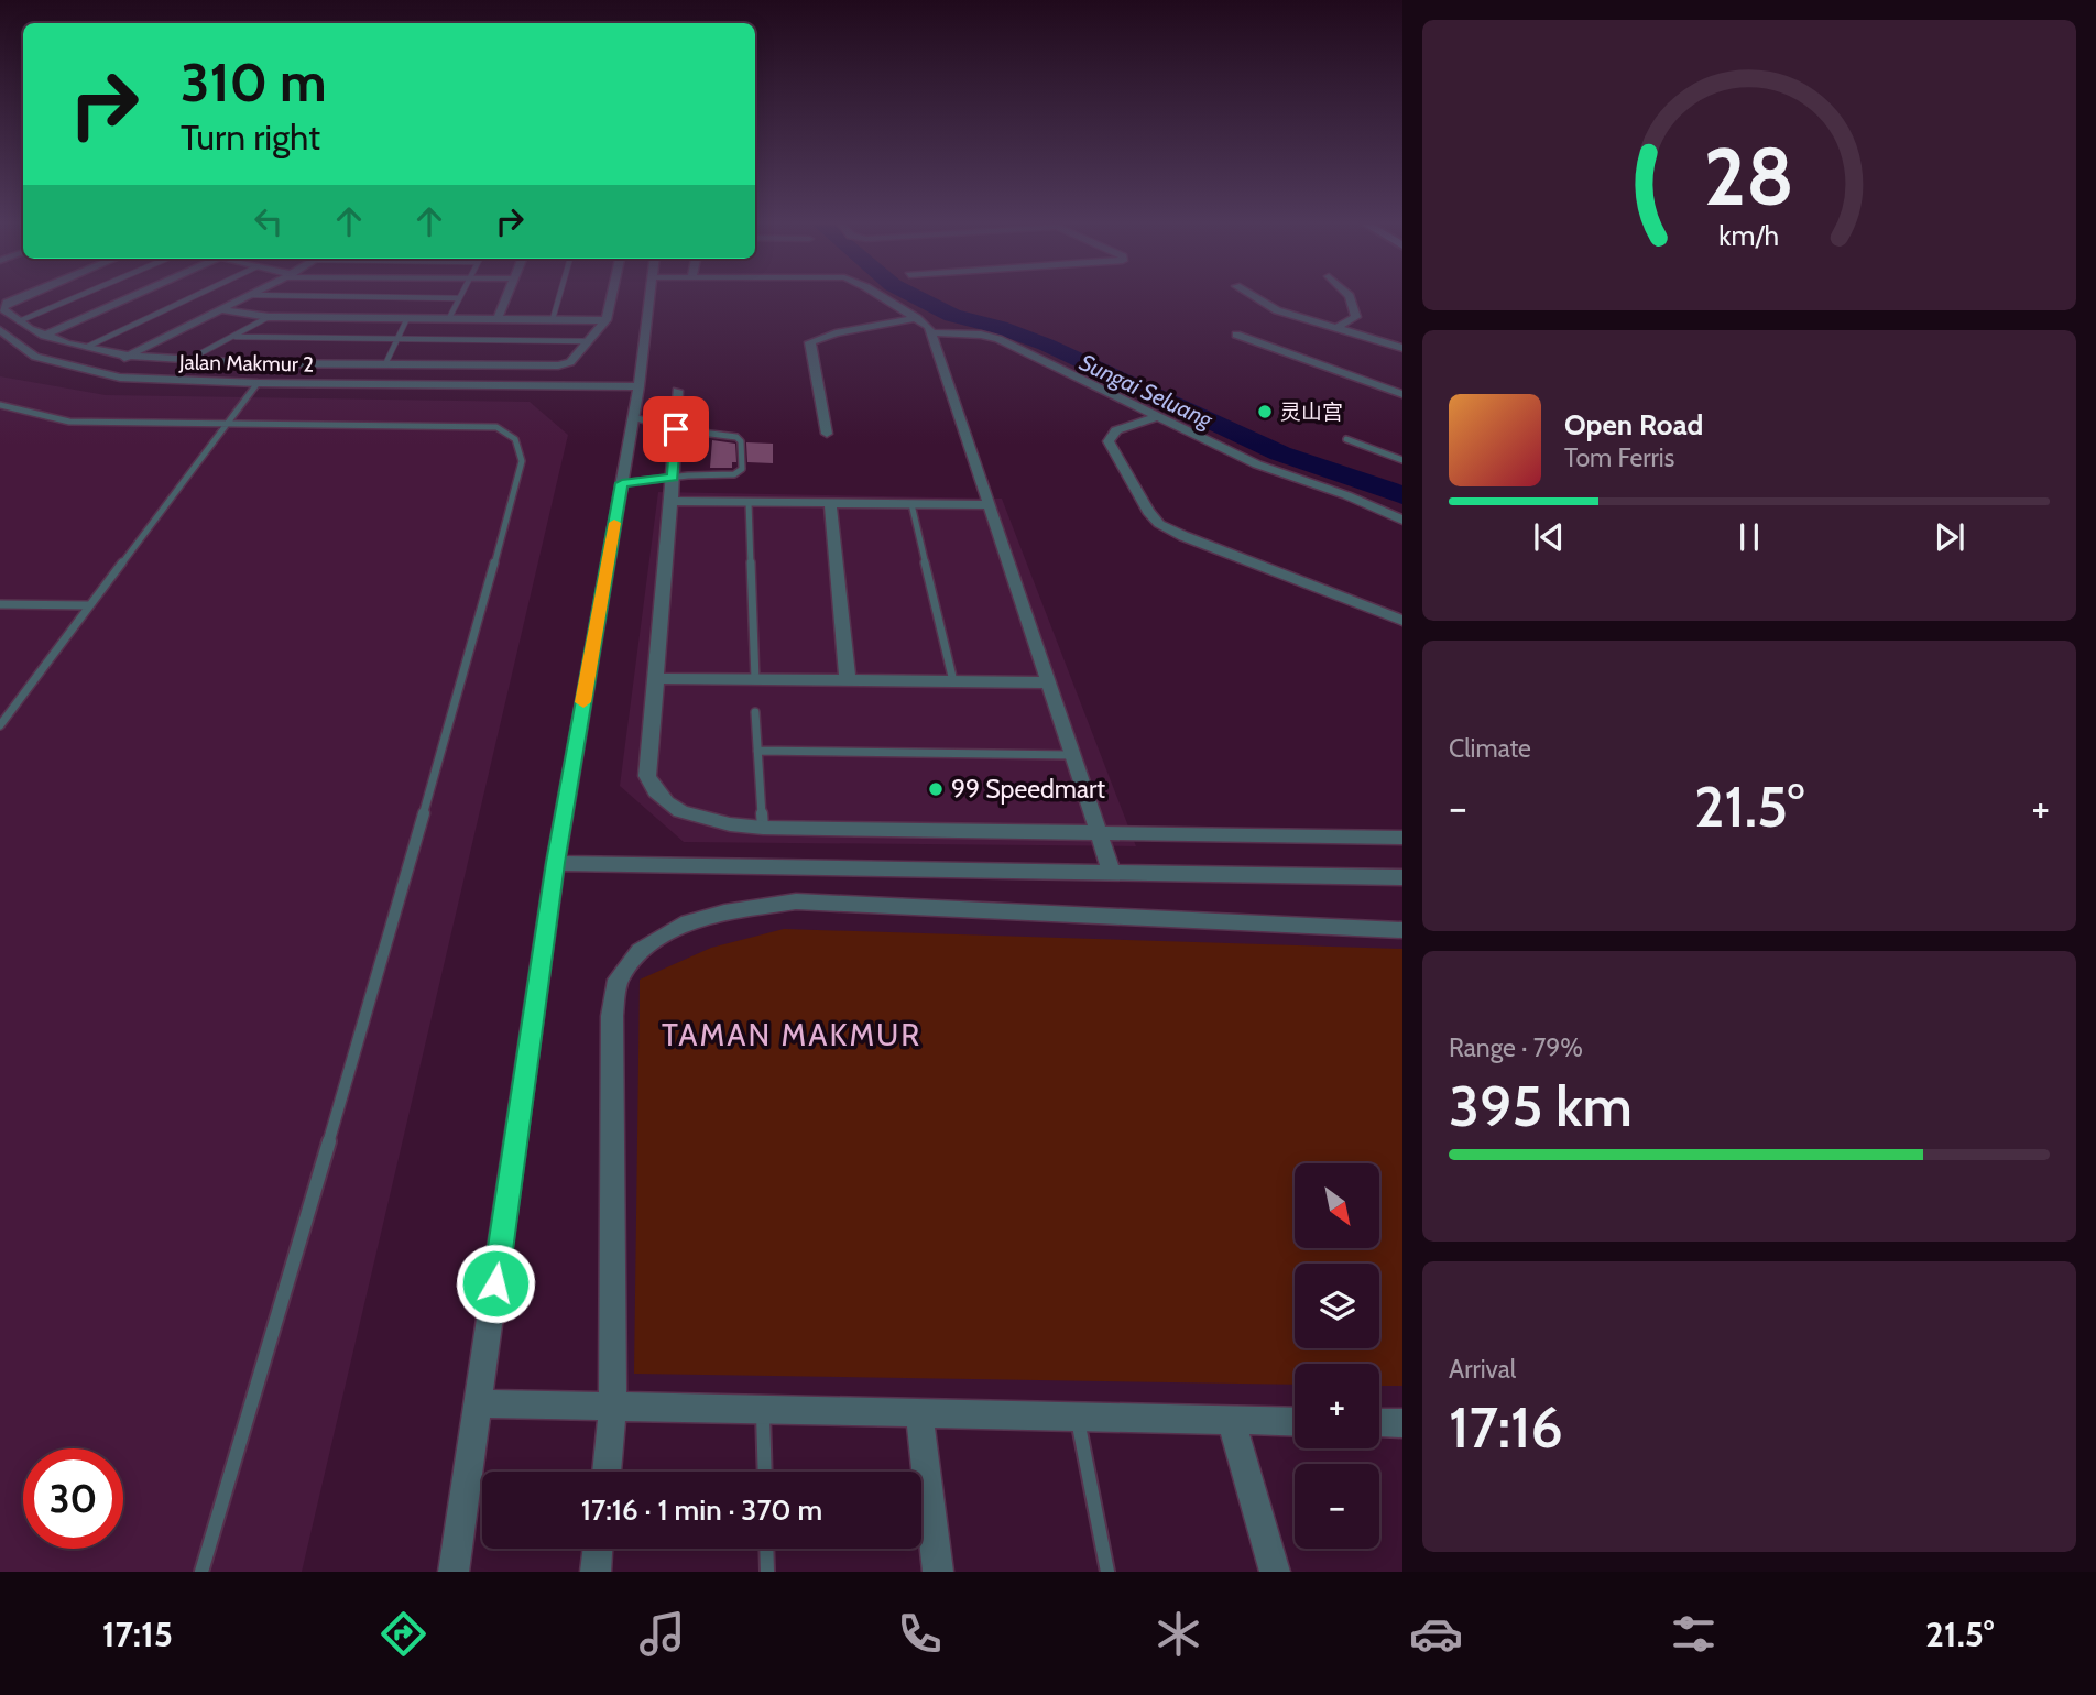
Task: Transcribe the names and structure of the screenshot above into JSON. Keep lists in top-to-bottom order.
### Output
{
  "streets": {
    "street": ["Jalan Makmur 2"]
  },
  "districts": ["TAMAN MAKMUR"],
  "water": ["Sungai Seluang"],
  "places": ["灵山宫", "99 Speedmart"],
  "north": "bottom right",
  "page": {
    "turn": ["310 m", "Turn right"],
    "song": ["Open Road", "Tom Ferris"],
    "tile": [
      "Climate",
      ["Range · 79%", "395 km"],
      ["Arrival", "17:16"]
    ],
    "heat": ["−", "21.5°", "+"],
    "map_buttons": ["+", "−"],
    "limit": "30",
    "trip": "17:16 · 1 min · 370 m",
    "tabs": ["17:15", "21.5°"],
    "gauge": ["28", "km/h"]
  }
}
